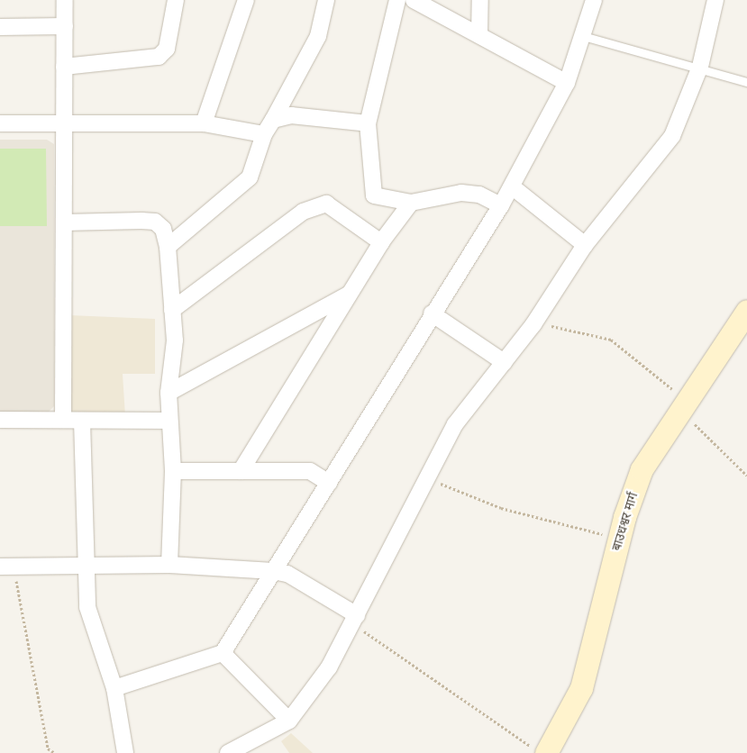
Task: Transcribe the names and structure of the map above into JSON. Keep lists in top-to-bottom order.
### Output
{
  "streets": {
    "main road": ["बाउधश्वर मार्ग"]
  }
}
